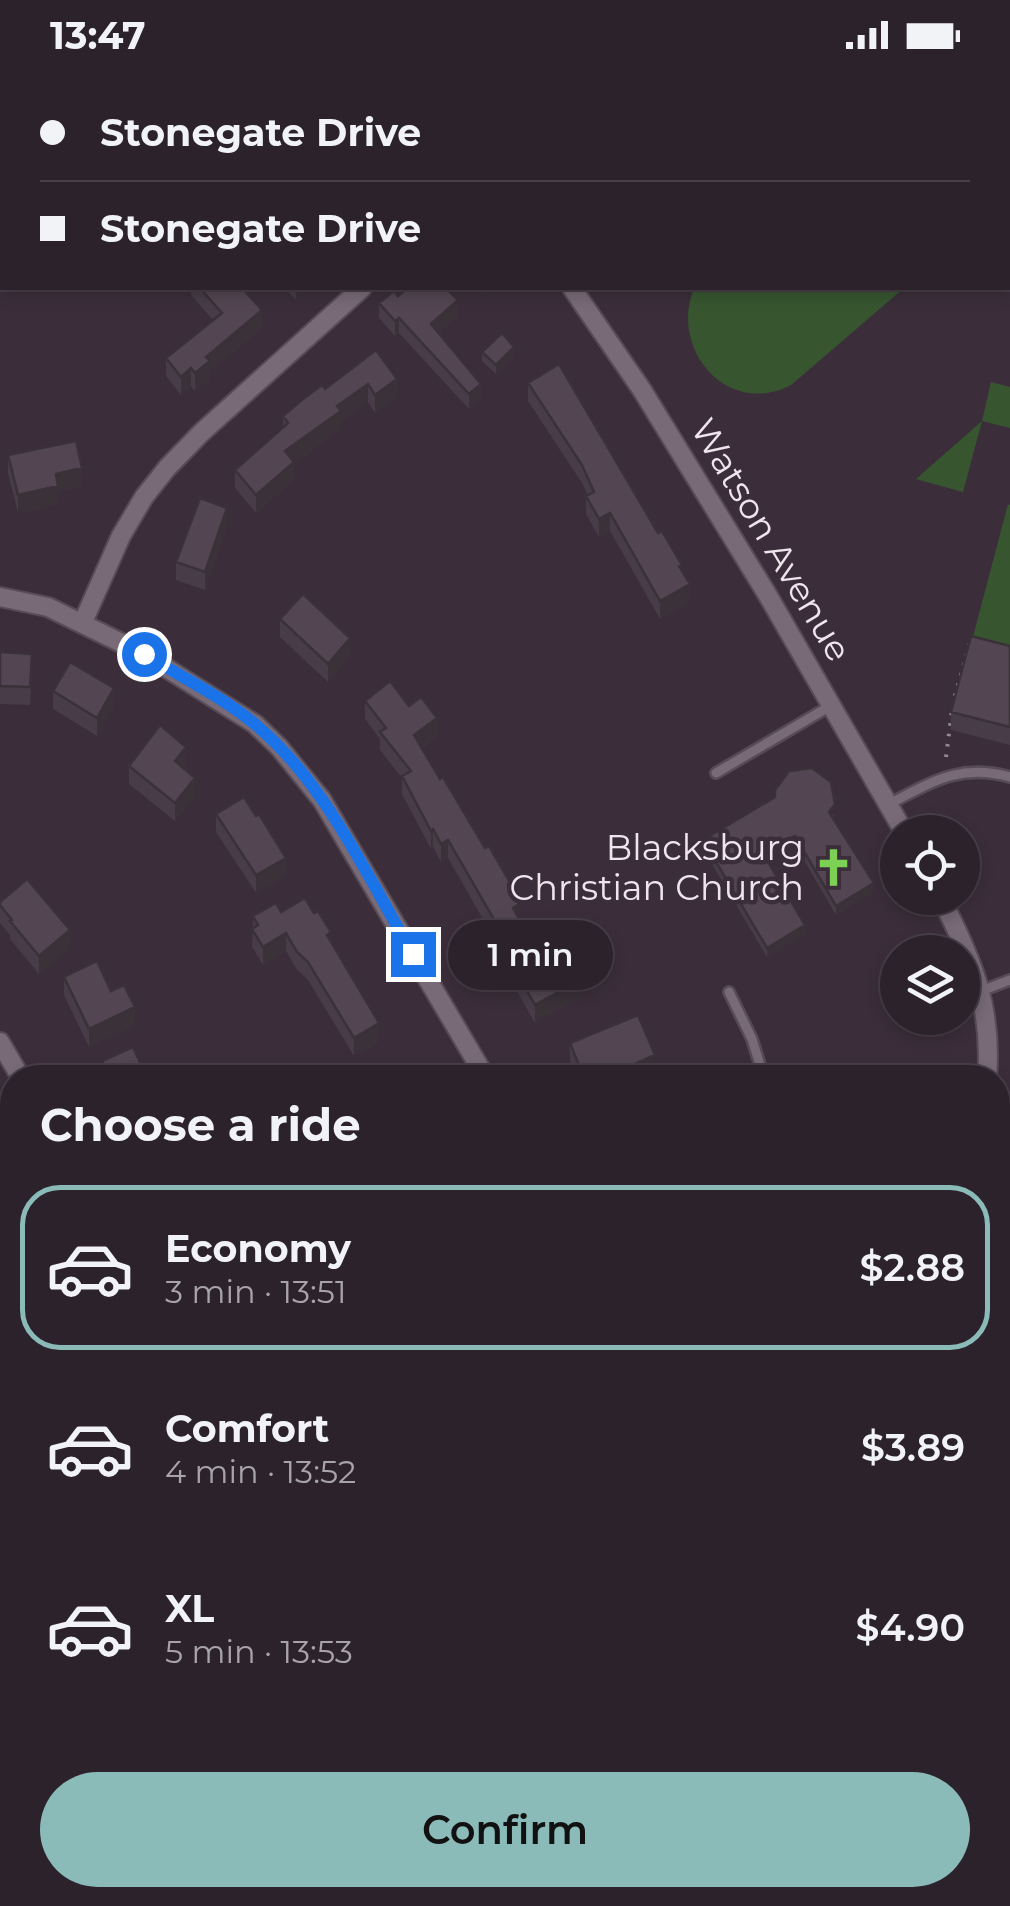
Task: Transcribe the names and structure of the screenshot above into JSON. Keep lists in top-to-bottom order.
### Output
{
  "streets": {
    "street": ["Watson Avenue"]
  },
  "places": {
    "church": ["Blacksburg Christian Church"]
  },
  "page": {
    "status": "13:47",
    "banner": ["Stonegate Drive", "Stonegate Drive"],
    "bubble": "1 min",
    "heading": "Choose a ride",
    "list": [
      {
        "name": "Economy",
        "note": "3 min · 13:51",
        "value": "$2.88"
      },
      {
        "name": "Comfort",
        "note": "4 min · 13:52",
        "value": "$3.89"
      },
      {
        "name": "XL",
        "note": "5 min · 13:53",
        "value": "$4.90"
      }
    ],
    "buttons": "Confirm"
  }
}
